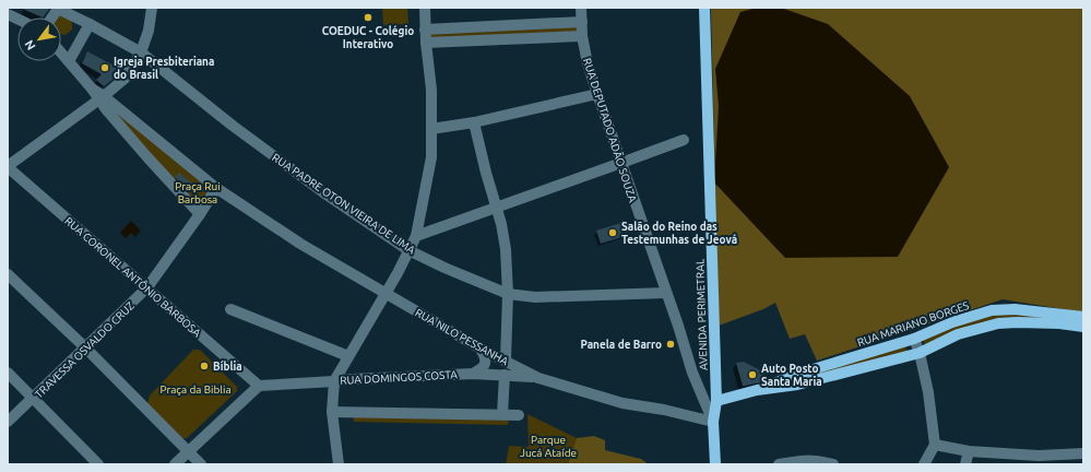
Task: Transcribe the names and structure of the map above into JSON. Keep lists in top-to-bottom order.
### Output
{
  "streets": {
    "main road": ["AVENIDA PERIMETRAL", "RUA MARIANO BORGES"],
    "street": [
      "RUA DEPUTADO ADÃO SOUZA",
      "RUA PADRE OTON VIEIRA DE LIMA",
      "RUA CORONEL ANTÔNIO BARBOSA",
      "RUA NILO PESSANHA",
      "TRAVESSA OSVALDO CRUZ",
      "RUA DOMINGOS COSTA"
    ]
  },
  "crossings": [
    ["RUA DEPUTADO ADÃO SOUZA", "RUA PADRE OTON VIEIRA DE LIMA"],
    ["RUA DEPUTADO ADÃO SOUZA", "AVENIDA PERIMETRAL"],
    ["RUA CORONEL ANTÔNIO BARBOSA", "TRAVESSA OSVALDO CRUZ"],
    ["RUA CORONEL ANTÔNIO BARBOSA", "RUA DOMINGOS COSTA"],
    ["AVENIDA PERIMETRAL", "RUA MARIANO BORGES"],
    ["RUA NILO PESSANHA", "TRAVESSA OSVALDO CRUZ"],
    ["RUA NILO PESSANHA", "RUA DOMINGOS COSTA"]
  ],
  "parks": ["Praça Rui Barbosa", "Praça da Biblia", "Parque Jucá Ataíde"],
  "places": [
    "COEDUC - Colégio Interativo",
    "Igreja Presbiteriana do Brasil",
    "Salão do Reino das Testemunhas de Jeová",
    "Panela de Barro",
    "Bíblia",
    "Auto Posto Santa Maria"
  ],
  "north": "bottom left"
}
